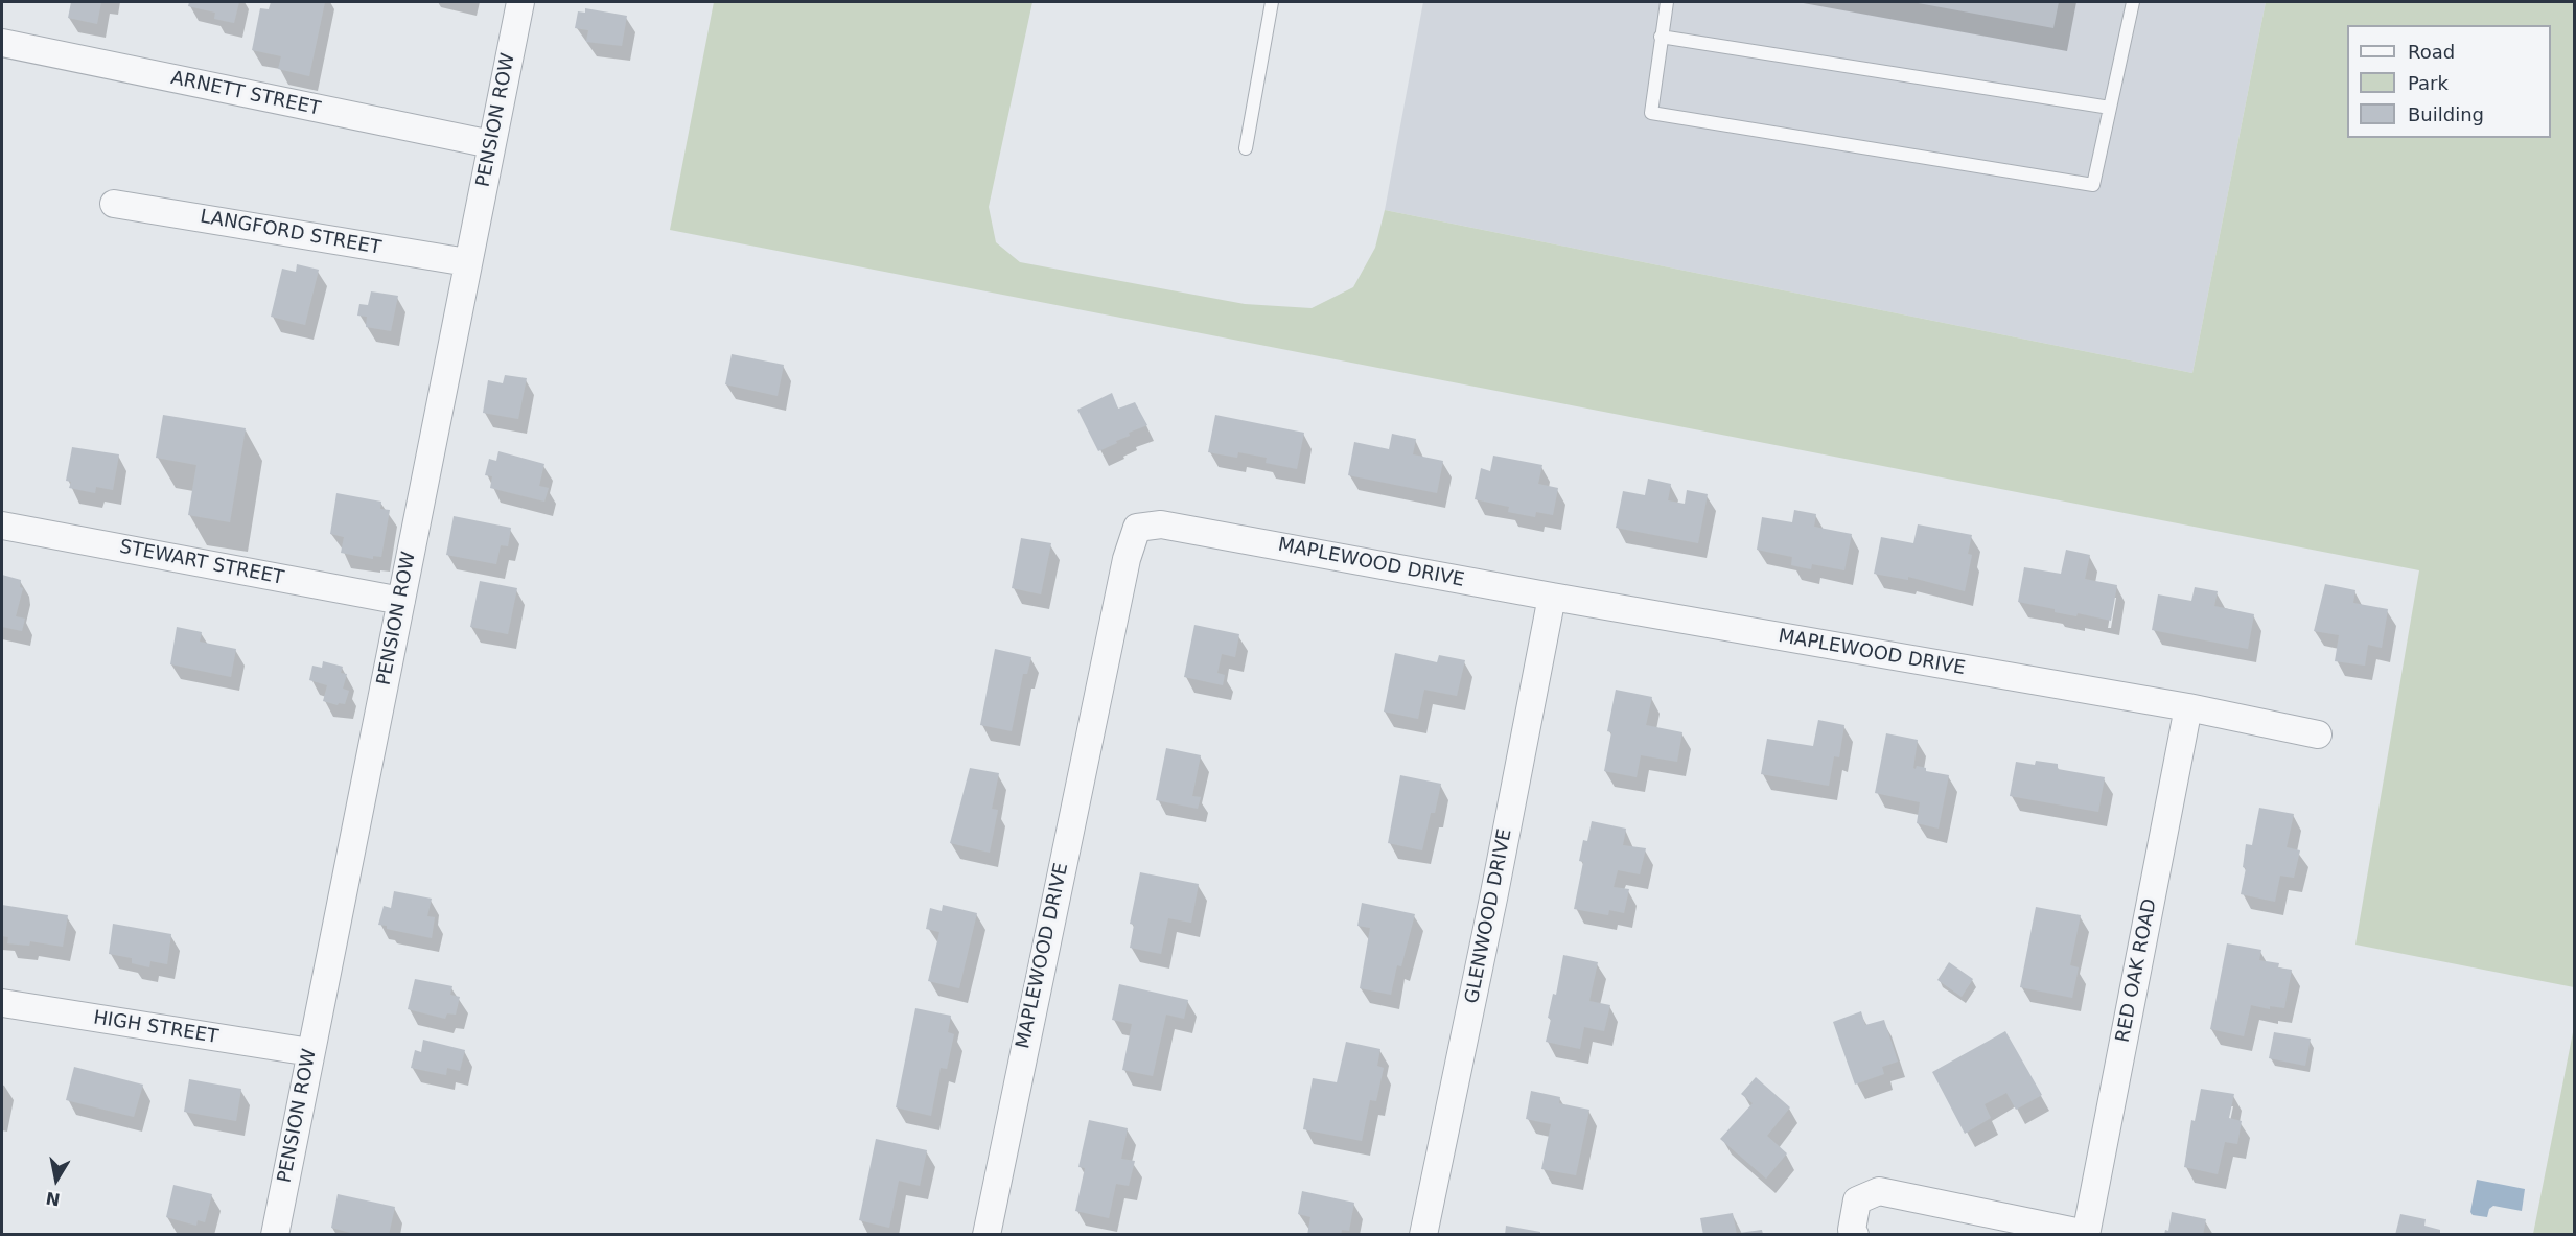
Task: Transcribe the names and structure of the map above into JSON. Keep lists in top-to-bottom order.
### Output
{
  "streets": {
    "street": [
      "ARNETT STREET",
      "PENSION ROW",
      "LANGFORD STREET",
      "STEWART STREET",
      "MAPLEWOOD DRIVE",
      "GLENWOOD DRIVE",
      "RED OAK ROAD",
      "HIGH STREET"
    ]
  },
  "crossings": [
    ["ARNETT STREET", "PENSION ROW"],
    ["PENSION ROW", "LANGFORD STREET"],
    ["PENSION ROW", "STEWART STREET"],
    ["PENSION ROW", "HIGH STREET"],
    ["MAPLEWOOD DRIVE", "GLENWOOD DRIVE"],
    ["MAPLEWOOD DRIVE", "RED OAK ROAD"]
  ],
  "legend": ["Road", "Park", "Building"],
  "north": "bottom"
}
